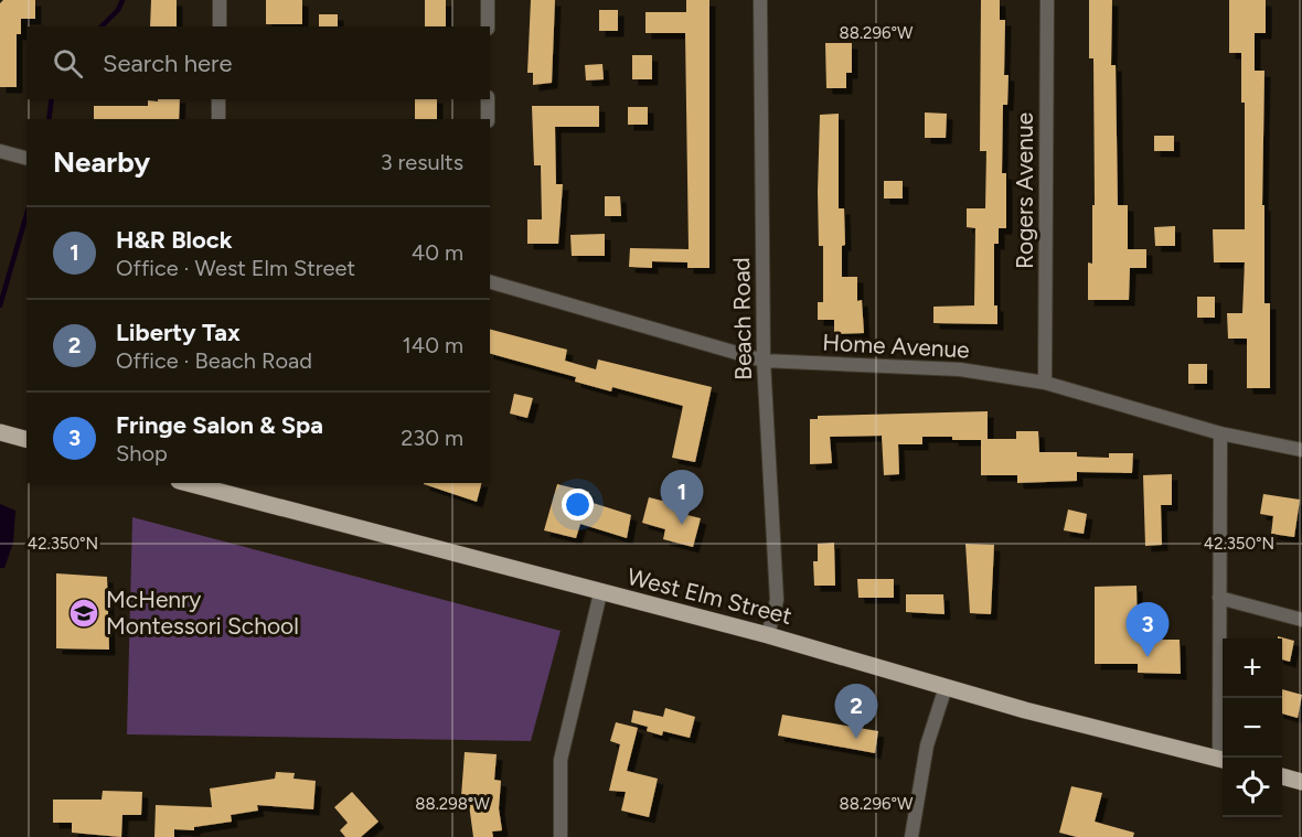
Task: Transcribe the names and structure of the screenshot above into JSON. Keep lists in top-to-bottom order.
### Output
{
  "streets": {
    "main road": ["West Elm Street"],
    "street": ["Rogers Avenue", "Beach Road", "Home Avenue"]
  },
  "crossings": [
    ["Rogers Avenue", "Home Avenue"],
    ["Beach Road", "Home Avenue"],
    ["Beach Road", "West Elm Street"]
  ],
  "places": {
    "school or university": ["McHenry Montessori School"]
  },
  "page": {
    "search": "Search here",
    "heading": ["Nearby", "3 results"],
    "list": [
      {
        "mark": "1",
        "name": "H&R Block",
        "note": "Office · West Elm Street",
        "value": "40 m"
      },
      {
        "mark": "2",
        "name": "Liberty Tax",
        "note": "Office · Beach Road",
        "value": "140 m"
      },
      {
        "mark": "3",
        "name": "Fringe Salon & Spa",
        "note": "Shop",
        "value": "230 m"
      }
    ],
    "pins": ["1", "3", "2"],
    "map_buttons": ["+", "−"]
  },
  "coordinates": ["88.296°W", "42.350°N", "88.298°W"]
}
